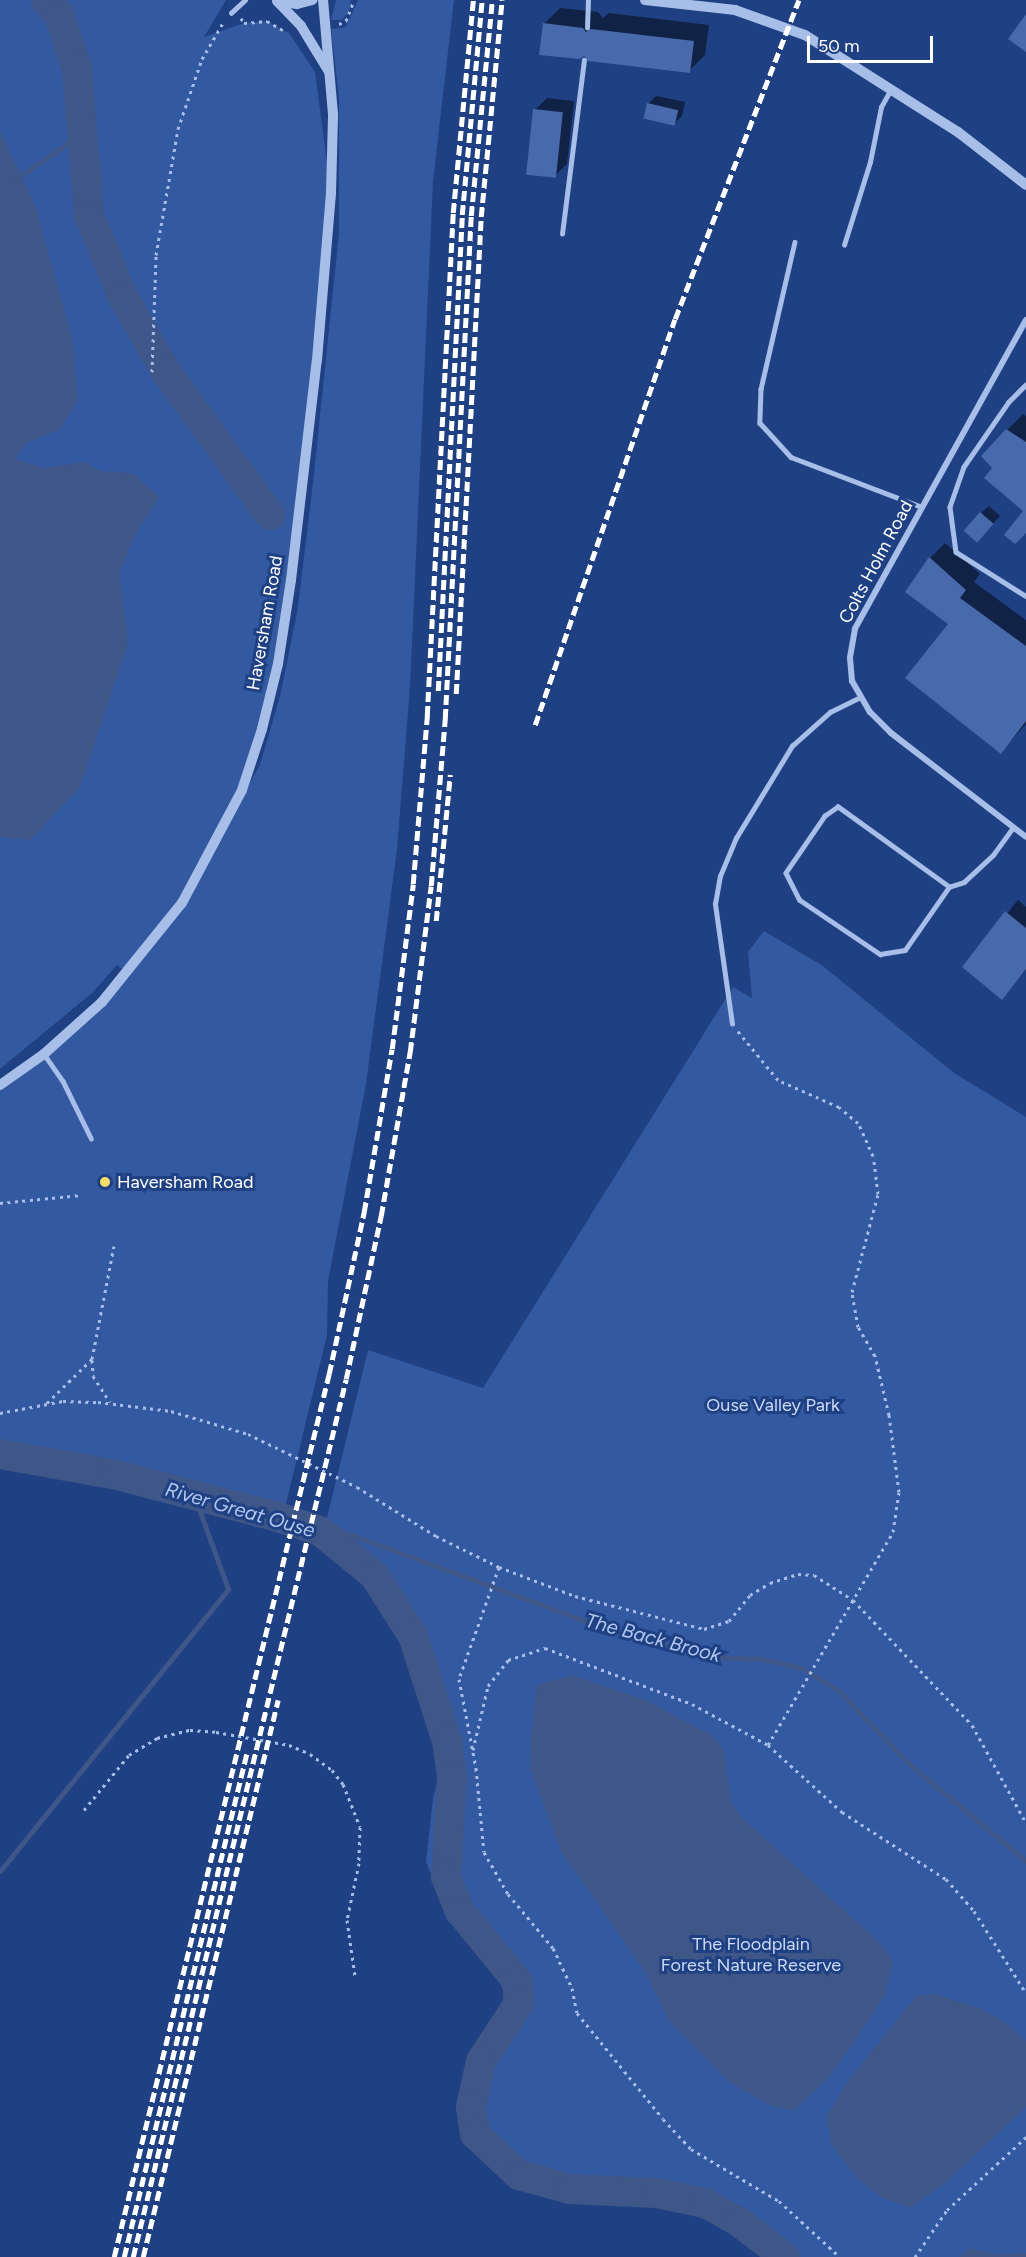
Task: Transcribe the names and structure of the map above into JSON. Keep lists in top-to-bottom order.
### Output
{
  "streets": {
    "street": ["Colts Holm Road", "Haversham Road"]
  },
  "water": ["River Great Ouse", "The Back Brook"],
  "parks": ["Ouse Valley Park", "The Floodplain Forest Nature Reserve"],
  "places": ["Haversham Road"],
  "scale_bar": "50 m"
}
